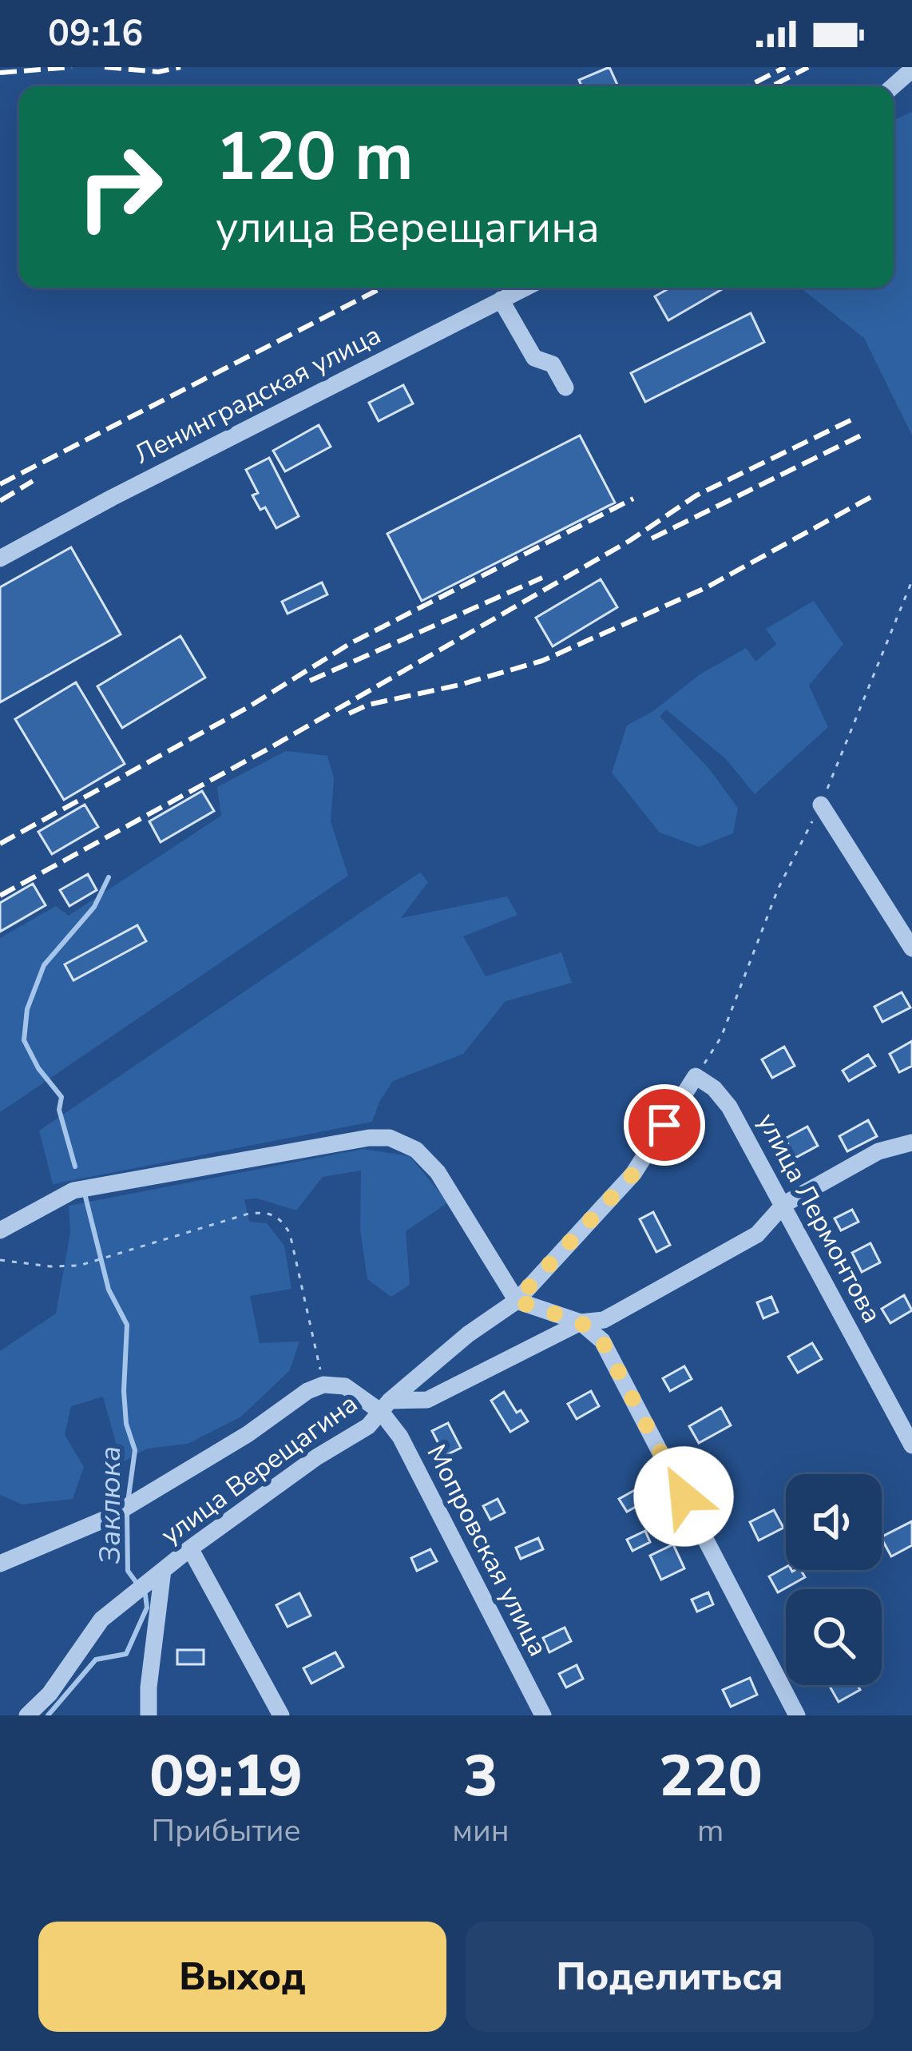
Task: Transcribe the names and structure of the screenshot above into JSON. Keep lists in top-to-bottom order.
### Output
{
  "streets": {
    "street": [
      "Ленинградская улица",
      "улица Лермонтова",
      "улица Верещагина",
      "Мопровская улица"
    ]
  },
  "crossings": [
    ["улица Лермонтова", "улица Верещагина"],
    ["улица Верещагина", "Мопровская улица"]
  ],
  "water": ["Заклюка"],
  "page": {
    "status": "09:16",
    "turn": ["120 m", "улица Верещагина"],
    "eta": [
      "09:19",
      "Прибытие",
      "3",
      "мин",
      "220",
      "m"
    ],
    "buttons": ["Выход", "Поделиться"]
  }
}
